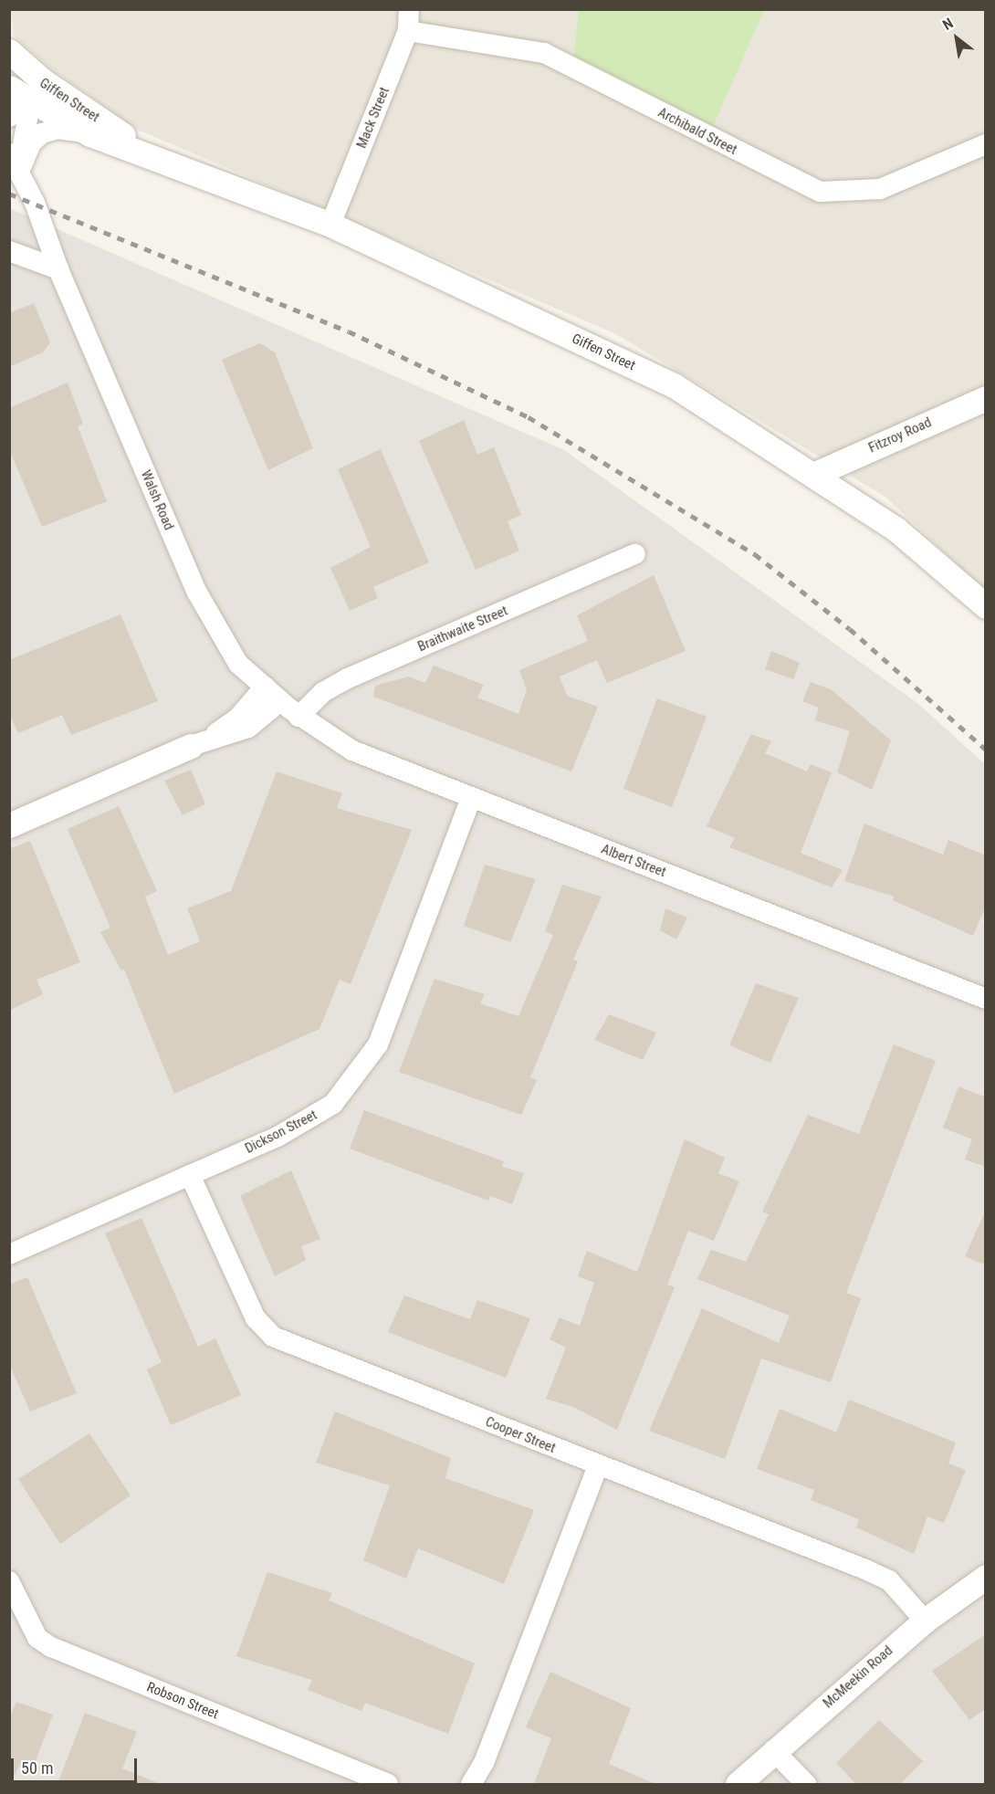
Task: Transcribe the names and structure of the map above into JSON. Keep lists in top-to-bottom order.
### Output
{
  "streets": {
    "street": [
      "Giffen Street",
      "Mack Street",
      "Archibald Street",
      "Fitzroy Road",
      "Walsh Road",
      "Braithwaite Street",
      "Albert Street",
      "Dickson Street",
      "Cooper Street",
      "McMeekin Road",
      "Robson Street"
    ]
  },
  "crossings": [
    ["Giffen Street", "Mack Street"],
    ["Giffen Street", "Fitzroy Road"],
    ["Giffen Street", "Walsh Road"],
    ["Mack Street", "Archibald Street"],
    ["Walsh Road", "Braithwaite Street"],
    ["Walsh Road", "Albert Street"],
    ["Braithwaite Street", "Albert Street"],
    ["Albert Street", "Dickson Street"],
    ["Dickson Street", "Cooper Street"],
    ["Cooper Street", "McMeekin Road"]
  ],
  "scale_bar": "50 m",
  "north": "top left"
}
